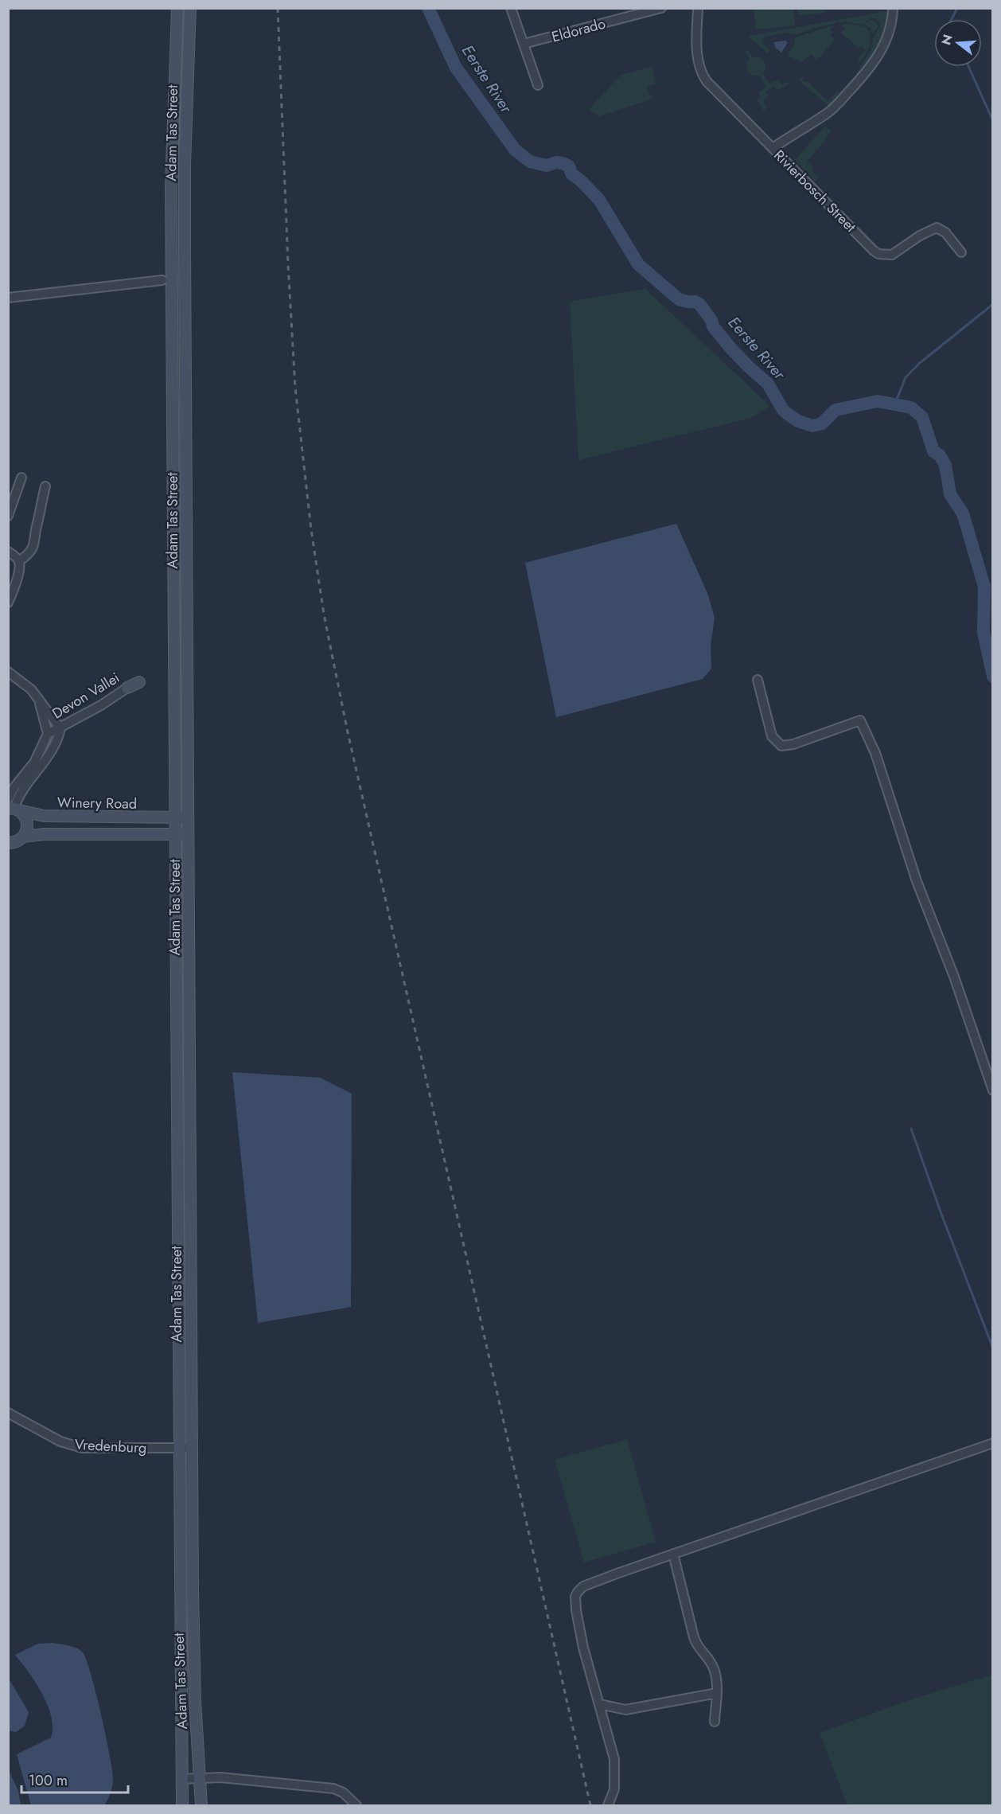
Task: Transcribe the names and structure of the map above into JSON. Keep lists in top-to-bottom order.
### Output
{
  "streets": {
    "main road": ["Adam Tas Street", "Devon Vallei", "Winery Road"],
    "street": ["Eldorado", "Rivierbosch Street", "Vredenburg"]
  },
  "crossings": [
    ["Adam Tas Street", "Winery Road"],
    ["Adam Tas Street", "Vredenburg"]
  ],
  "water": ["Eerste River"],
  "scale_bar": "100 m",
  "north": "left"
}
